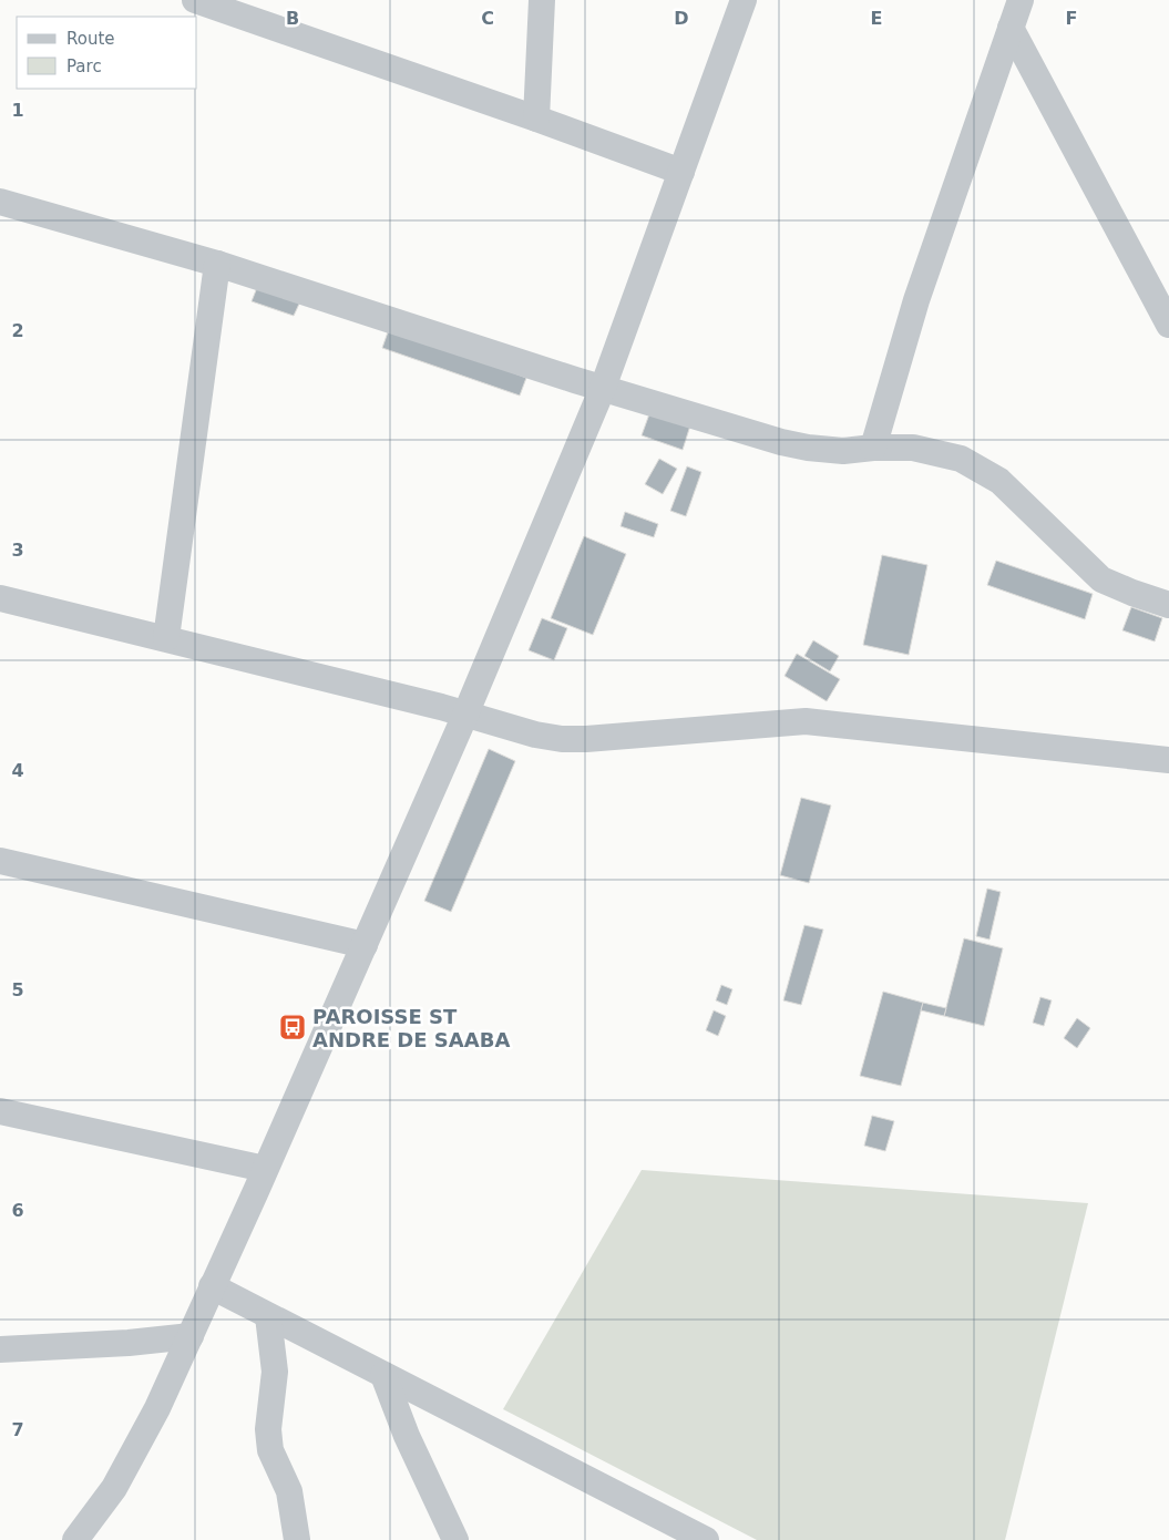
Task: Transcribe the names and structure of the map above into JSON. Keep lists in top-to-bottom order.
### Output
{
  "places": {
    "bus stop": ["PAROISSE ST ANDRE DE SAABA"]
  },
  "legend": ["Route", "Parc"],
  "grid": {
    "columns": [
      "B",
      "C",
      "D",
      "E",
      "F"
    ],
    "rows": [
      "1",
      "2",
      "3",
      "4",
      "5",
      "6",
      "7"
    ]
  }
}
